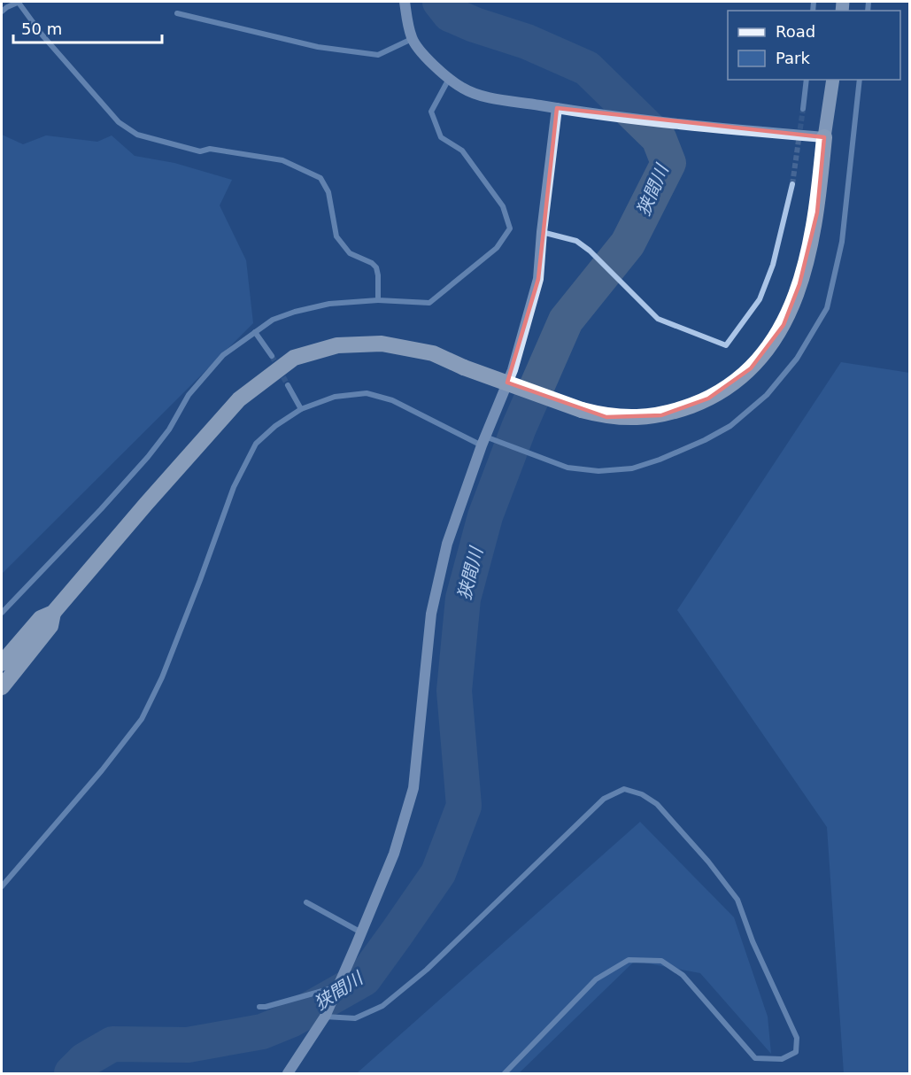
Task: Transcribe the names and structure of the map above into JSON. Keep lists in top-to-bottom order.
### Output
{
  "water": ["狭間川"],
  "legend": ["Road", "Park"],
  "scale_bar": "50 m"
}
